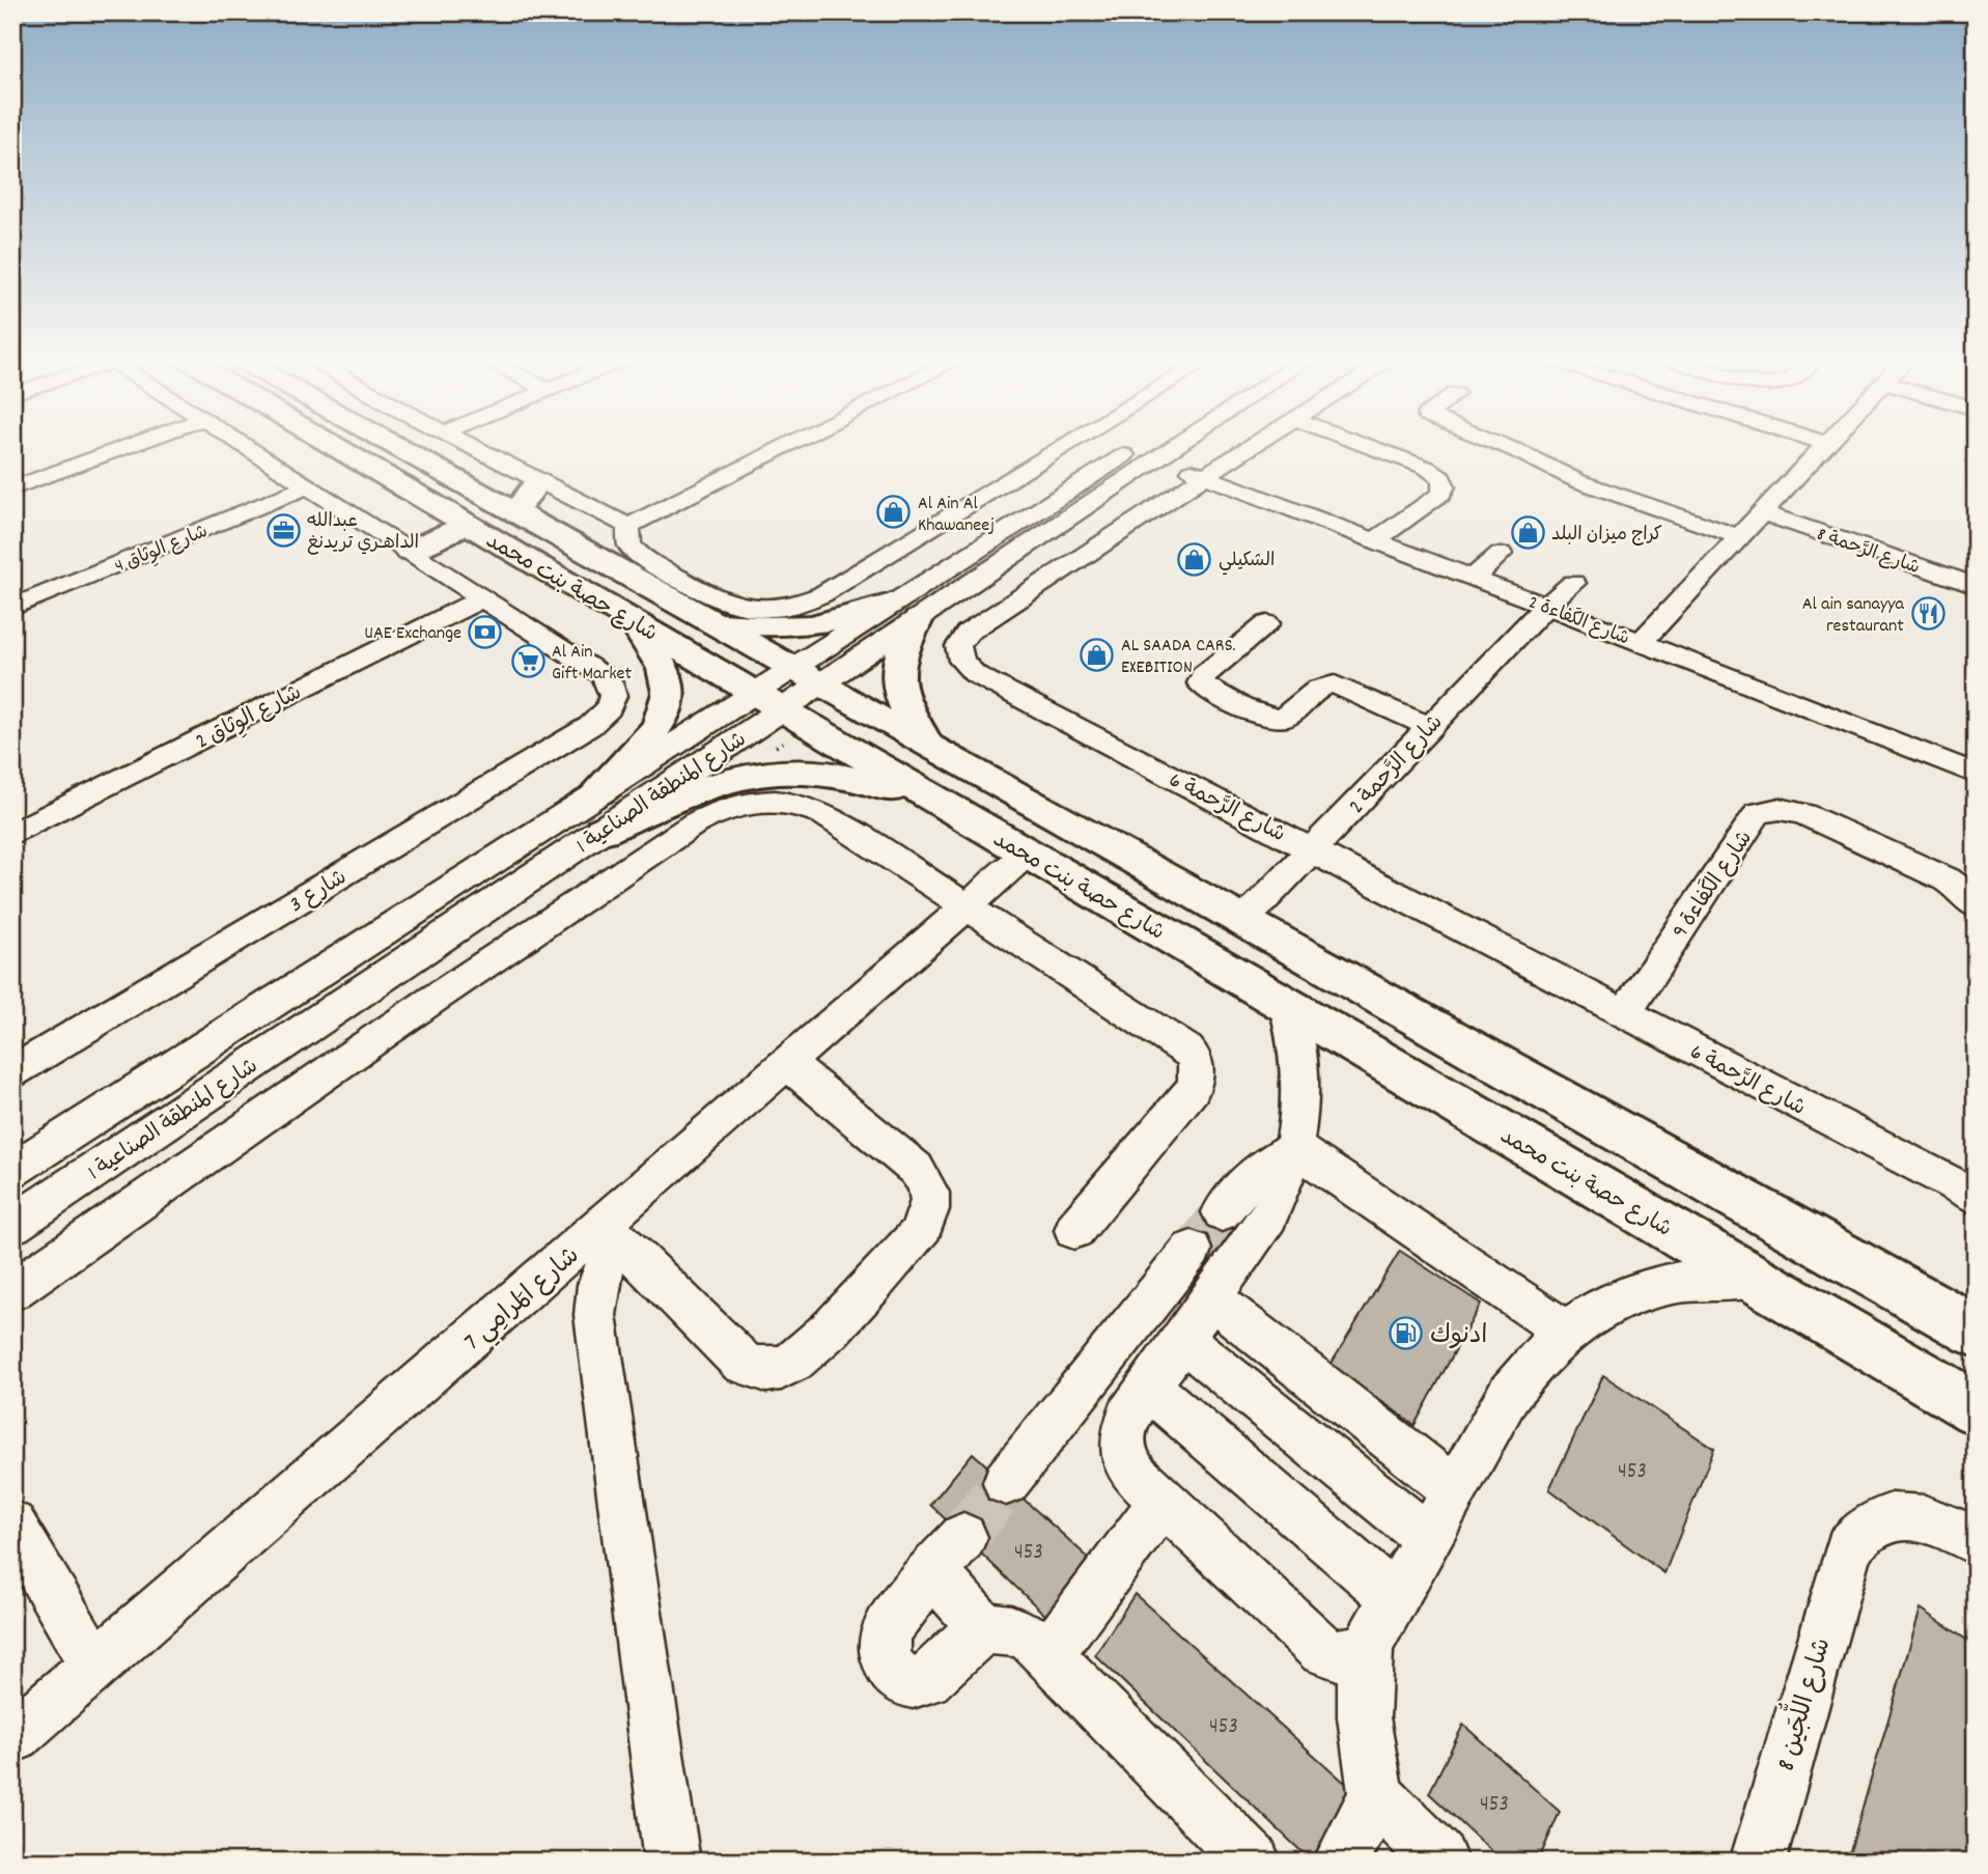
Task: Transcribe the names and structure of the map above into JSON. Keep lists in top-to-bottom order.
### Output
{
  "streets": {
    "main road": ["شارع حصة بنت محمد"],
    "street": [
      "شارع الوِثاق 4",
      "شارع الرَّحمة 8",
      "شارع الكَفاءة 2",
      "شارع الوِثاق 2",
      "شارع الرَّحمة 2",
      "شارع المنطقة الصناعية 1",
      "شارع الرَّحمة 6",
      "شارع الكَفاءة 9",
      "شارع 3",
      "شارع المَرامِي 7",
      "شارع اللُّجَين 8"
    ]
  },
  "crossings": [
    ["شارع حصة بنت محمد", "شارع الرَّحمة 2"],
    ["شارع حصة بنت محمد", "شارع المنطقة الصناعية 1"],
    ["شارع حصة بنت محمد", "شارع المَرامِي 7"],
    ["شارع الكَفاءة 2", "شارع الرَّحمة 2"],
    ["شارع الكَفاءة 2", "شارع المنطقة الصناعية 1"],
    ["شارع الكَفاءة 2", "شارع الرَّحمة 6"],
    ["شارع الوِثاق 2", "شارع 3"],
    ["شارع الرَّحمة 2", "شارع الرَّحمة 6"],
    ["شارع المنطقة الصناعية 1", "شارع الرَّحمة 6"],
    ["شارع الرَّحمة 6", "شارع الكَفاءة 9"]
  ],
  "places": {
    "shop": [
      "Al Ain Al Khawaneej",
      "كراج ميزان البلد",
      "الشكيلي",
      "AL SAADA CARS. EXEBITION"
    ],
    "office": ["عبدالله الداهـري تريدنغ"],
    "restaurant": ["Al ain sanayya restaurant"],
    "bank": ["UAE Exchange"],
    "supermarket": ["Al Ain Gift Market"],
    "fuel station": ["ادنوك"]
  },
  "house_numbers": [
    "453",
    "453",
    "453",
    "453"
  ]
}
